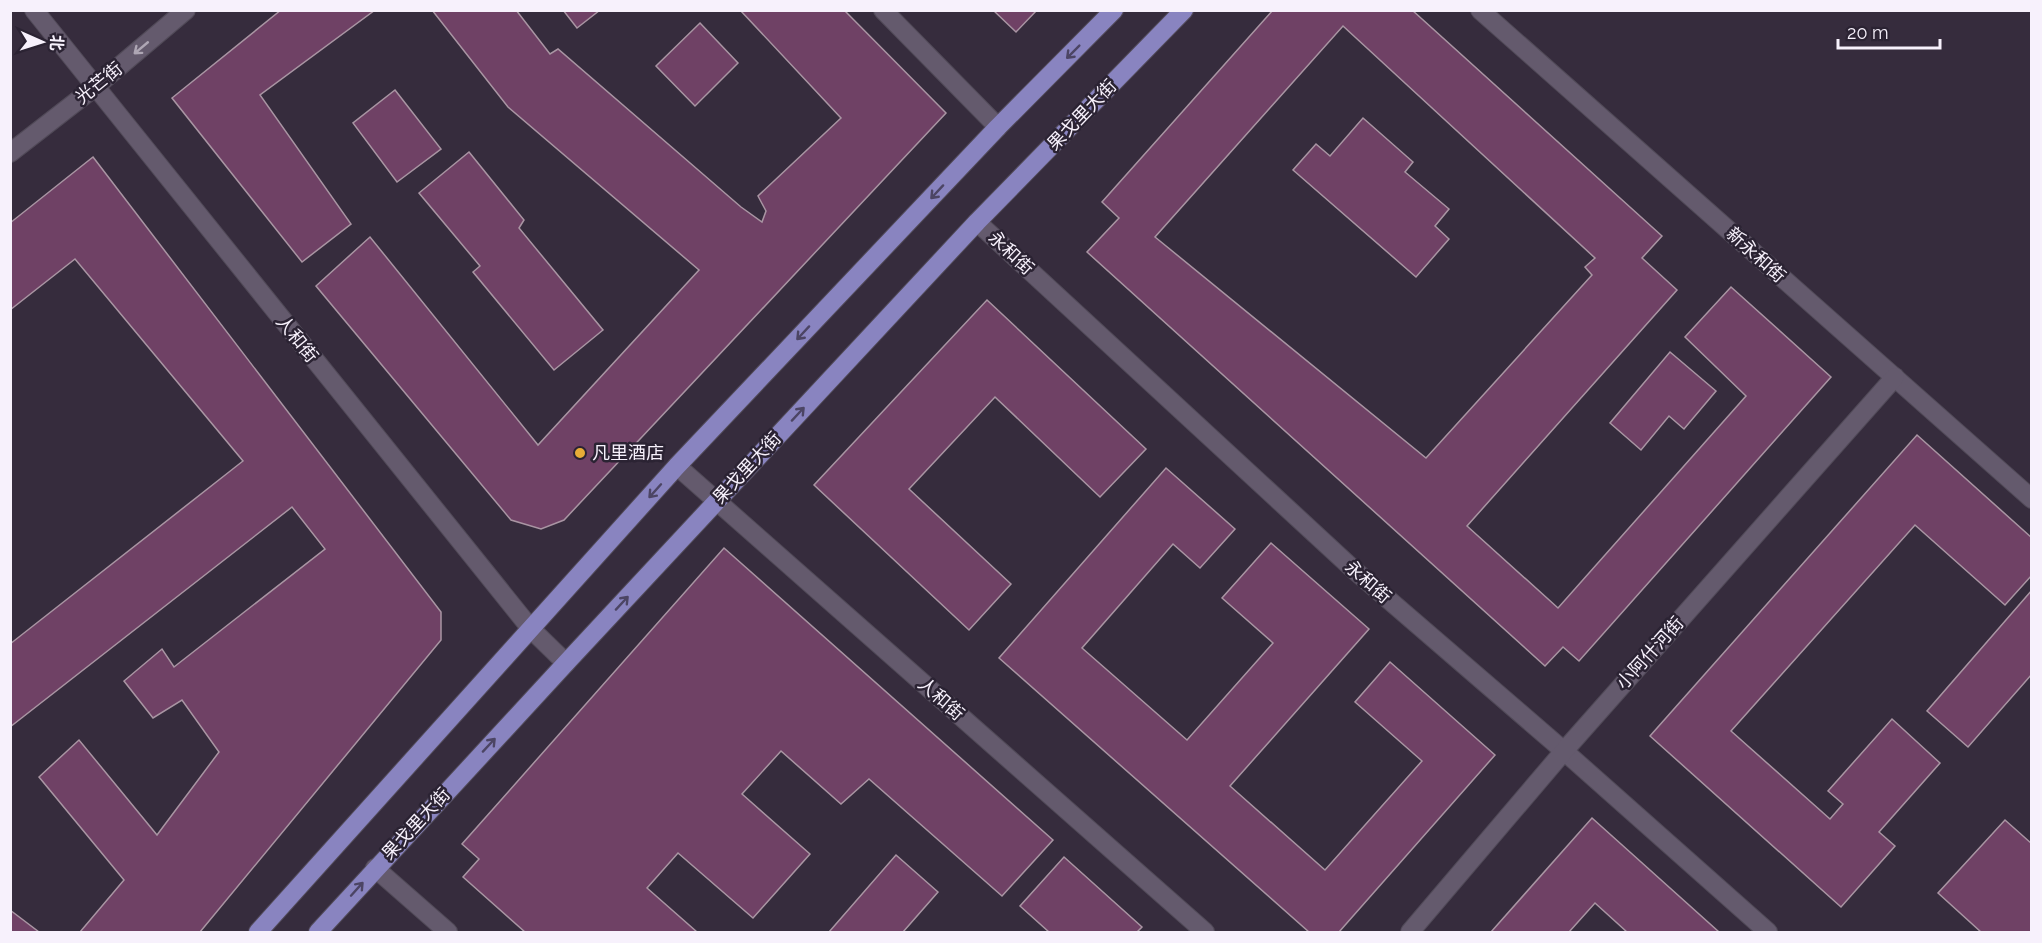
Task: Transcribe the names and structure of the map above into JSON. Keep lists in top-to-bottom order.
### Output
{
  "streets": {
    "main road": ["果戈里大街"],
    "street": [
      "光芒街",
      "永和街",
      "新永和街",
      "人和街",
      "小阿什河街"
    ]
  },
  "crossings": [
    ["光芒街", "人和街"],
    ["果戈里大街", "永和街"],
    ["果戈里大街", "人和街"],
    ["永和街", "小阿什河街"],
    ["新永和街", "小阿什河街"]
  ],
  "one_way": ["光芒街"],
  "places": ["凡里酒店"],
  "scale_bar": "20 m",
  "north": "right"
}
